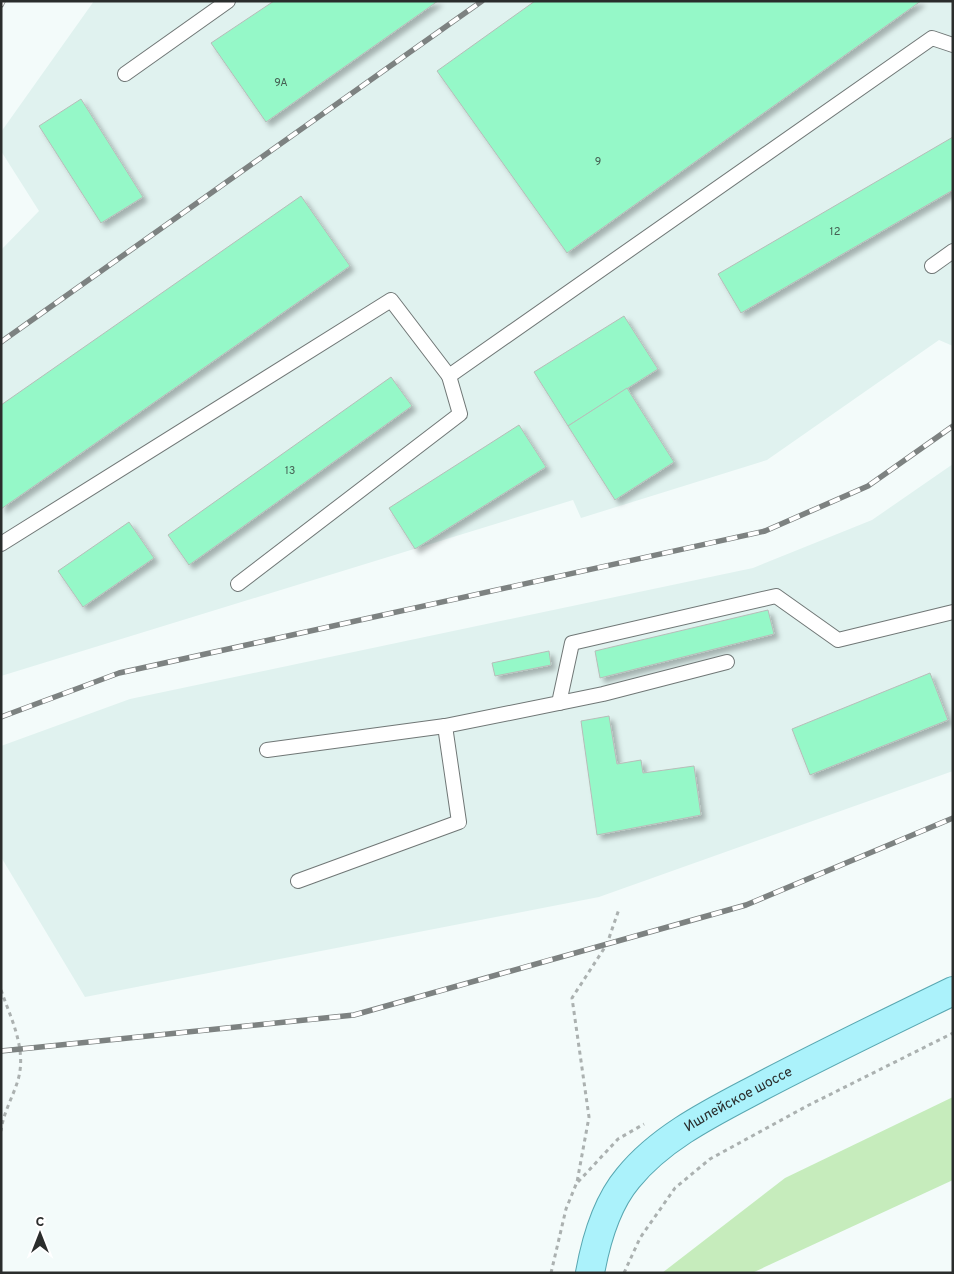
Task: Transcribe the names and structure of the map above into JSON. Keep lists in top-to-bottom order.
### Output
{
  "streets": {
    "main road": ["Ишлейское шоссе"]
  },
  "house_numbers": [
    "9А",
    "9",
    "12",
    "13"
  ],
  "north": "top"
}
